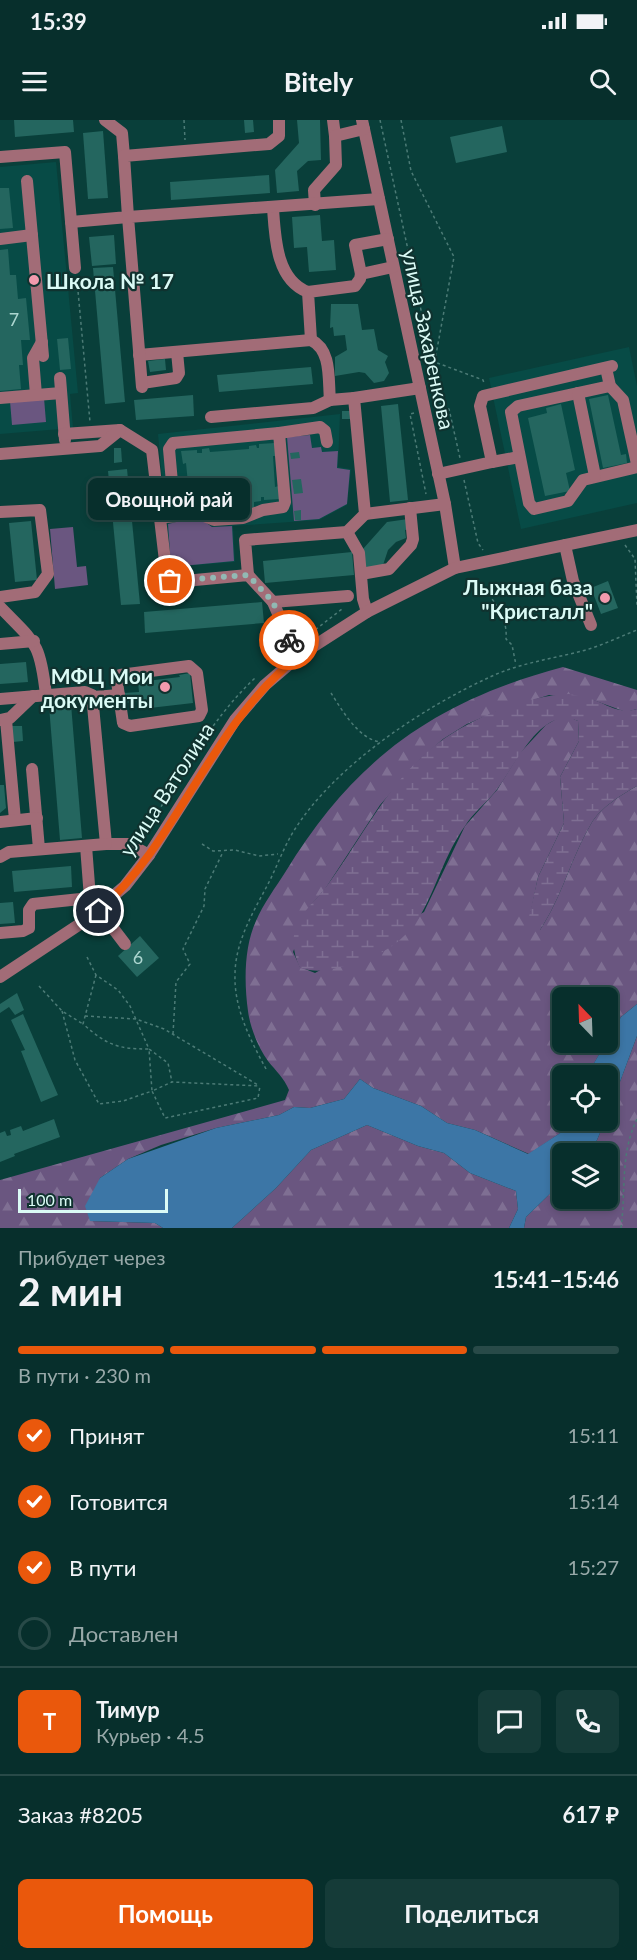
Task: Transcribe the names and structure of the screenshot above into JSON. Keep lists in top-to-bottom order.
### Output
{
  "streets": {
    "street": ["улица Захаренкова", "улица Ватолина"]
  },
  "crossings": [
    ["улица Захаренкова", "улица Ватолина"]
  ],
  "places": [
    "Школа № 17",
    "Овощной рай",
    "Лыжная база \"Кристалл\"",
    "МФЦ Мои документы"
  ],
  "house_numbers": ["7", "6"],
  "scale_bar": "100 m",
  "north": "top left",
  "page": {
    "status": "15:39",
    "header": "Bitely",
    "bubble": "Овощной рай",
    "scale": "100 m",
    "heading": ["2 мин", "Прибудет через", "15:41–15:46"],
    "panel": [
      "Тимур",
      "Курьер · 4.5",
      "Заказ #8205",
      "617 ₽"
    ],
    "bar": "В пути · 230 m",
    "list": [
      ["Принят", "15:11"],
      ["Готовится", "15:14"],
      ["В пути", "15:27"],
      "Доставлен"
    ],
    "round": "Т",
    "buttons": ["Помощь", "Поделиться"]
  }
}
